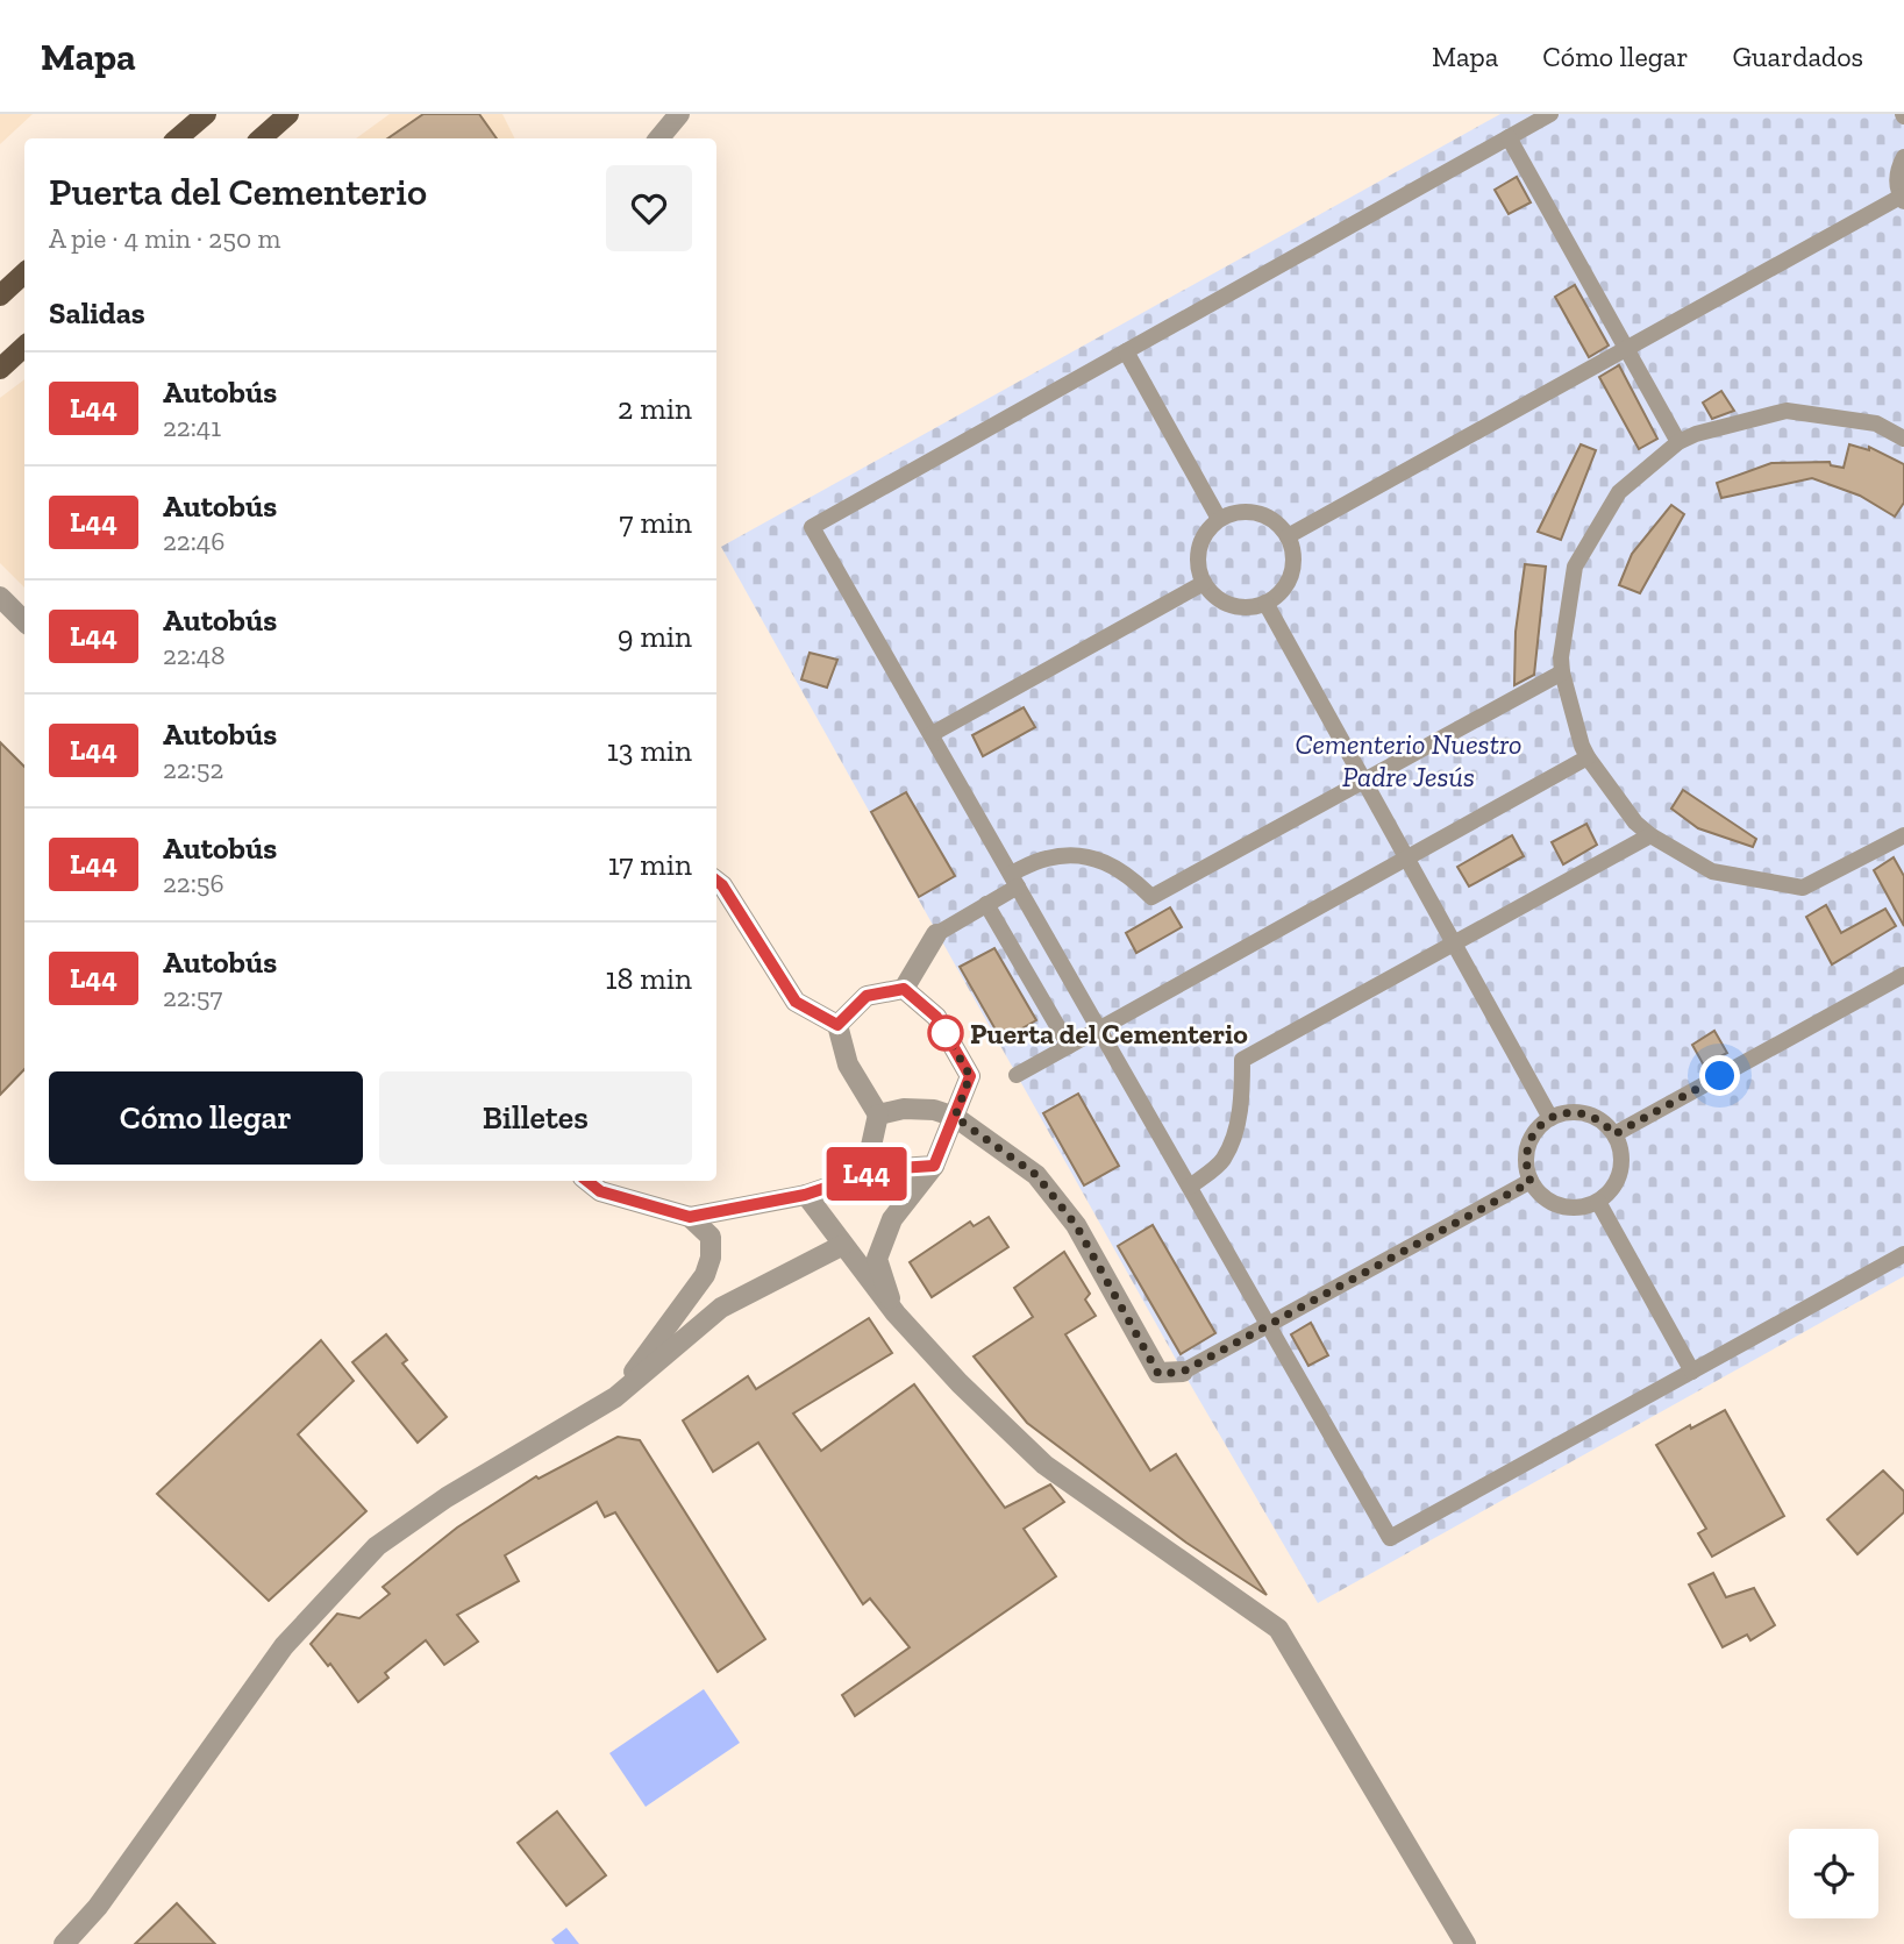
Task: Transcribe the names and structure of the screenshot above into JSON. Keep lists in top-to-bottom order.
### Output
{
  "parks": ["Cementerio Nuestro Padre Jesús"],
  "places": ["Puerta del Cementerio"],
  "lines": ["bus line L44"],
  "page": {
    "header": "Mapa",
    "nav": ["Mapa", "Cómo llegar", "Guardados"],
    "on_map": "L44",
    "heading": [
      ["Puerta del Cementerio", "A pie · 4 min · 250 m"],
      "Salidas"
    ],
    "list": [
      {
        "mark": "L44",
        "name": "Autobús",
        "note": "22:41",
        "value": "2 min"
      },
      {
        "mark": "L44",
        "name": "Autobús",
        "note": "22:46",
        "value": "7 min"
      },
      {
        "mark": "L44",
        "name": "Autobús",
        "note": "22:48",
        "value": "9 min"
      },
      {
        "mark": "L44",
        "name": "Autobús",
        "note": "22:52",
        "value": "13 min"
      },
      {
        "mark": "L44",
        "name": "Autobús",
        "note": "22:56",
        "value": "17 min"
      },
      {
        "mark": "L44",
        "name": "Autobús",
        "note": "22:57",
        "value": "18 min"
      }
    ],
    "buttons": ["Cómo llegar", "Billetes"]
  }
}
